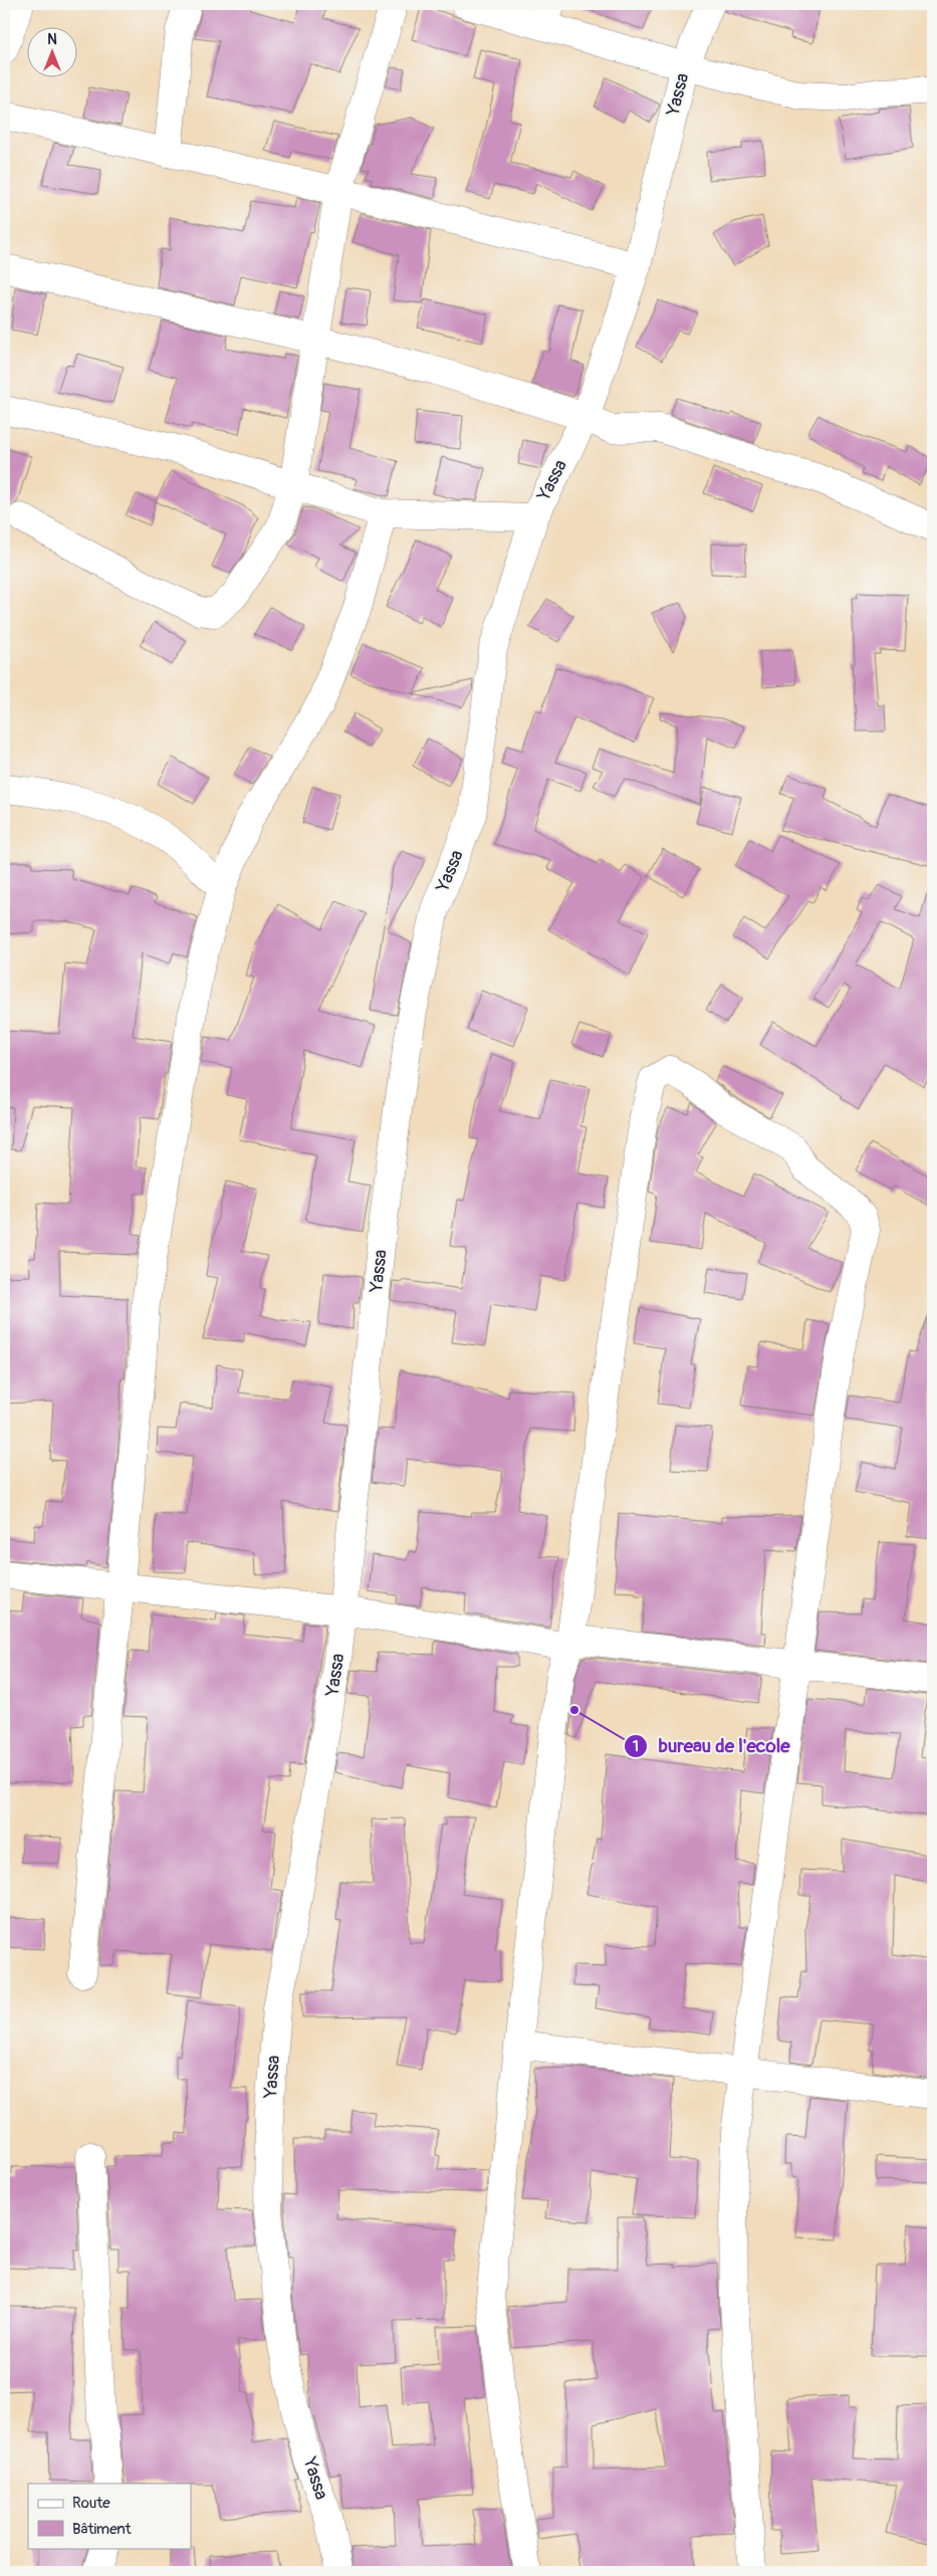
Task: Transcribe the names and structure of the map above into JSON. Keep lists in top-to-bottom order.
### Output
{
  "streets": {
    "street": ["Yassa"]
  },
  "places": ["bureau de l'ecole"],
  "legend": ["Route", "Bâtiment"],
  "north": "top"
}
